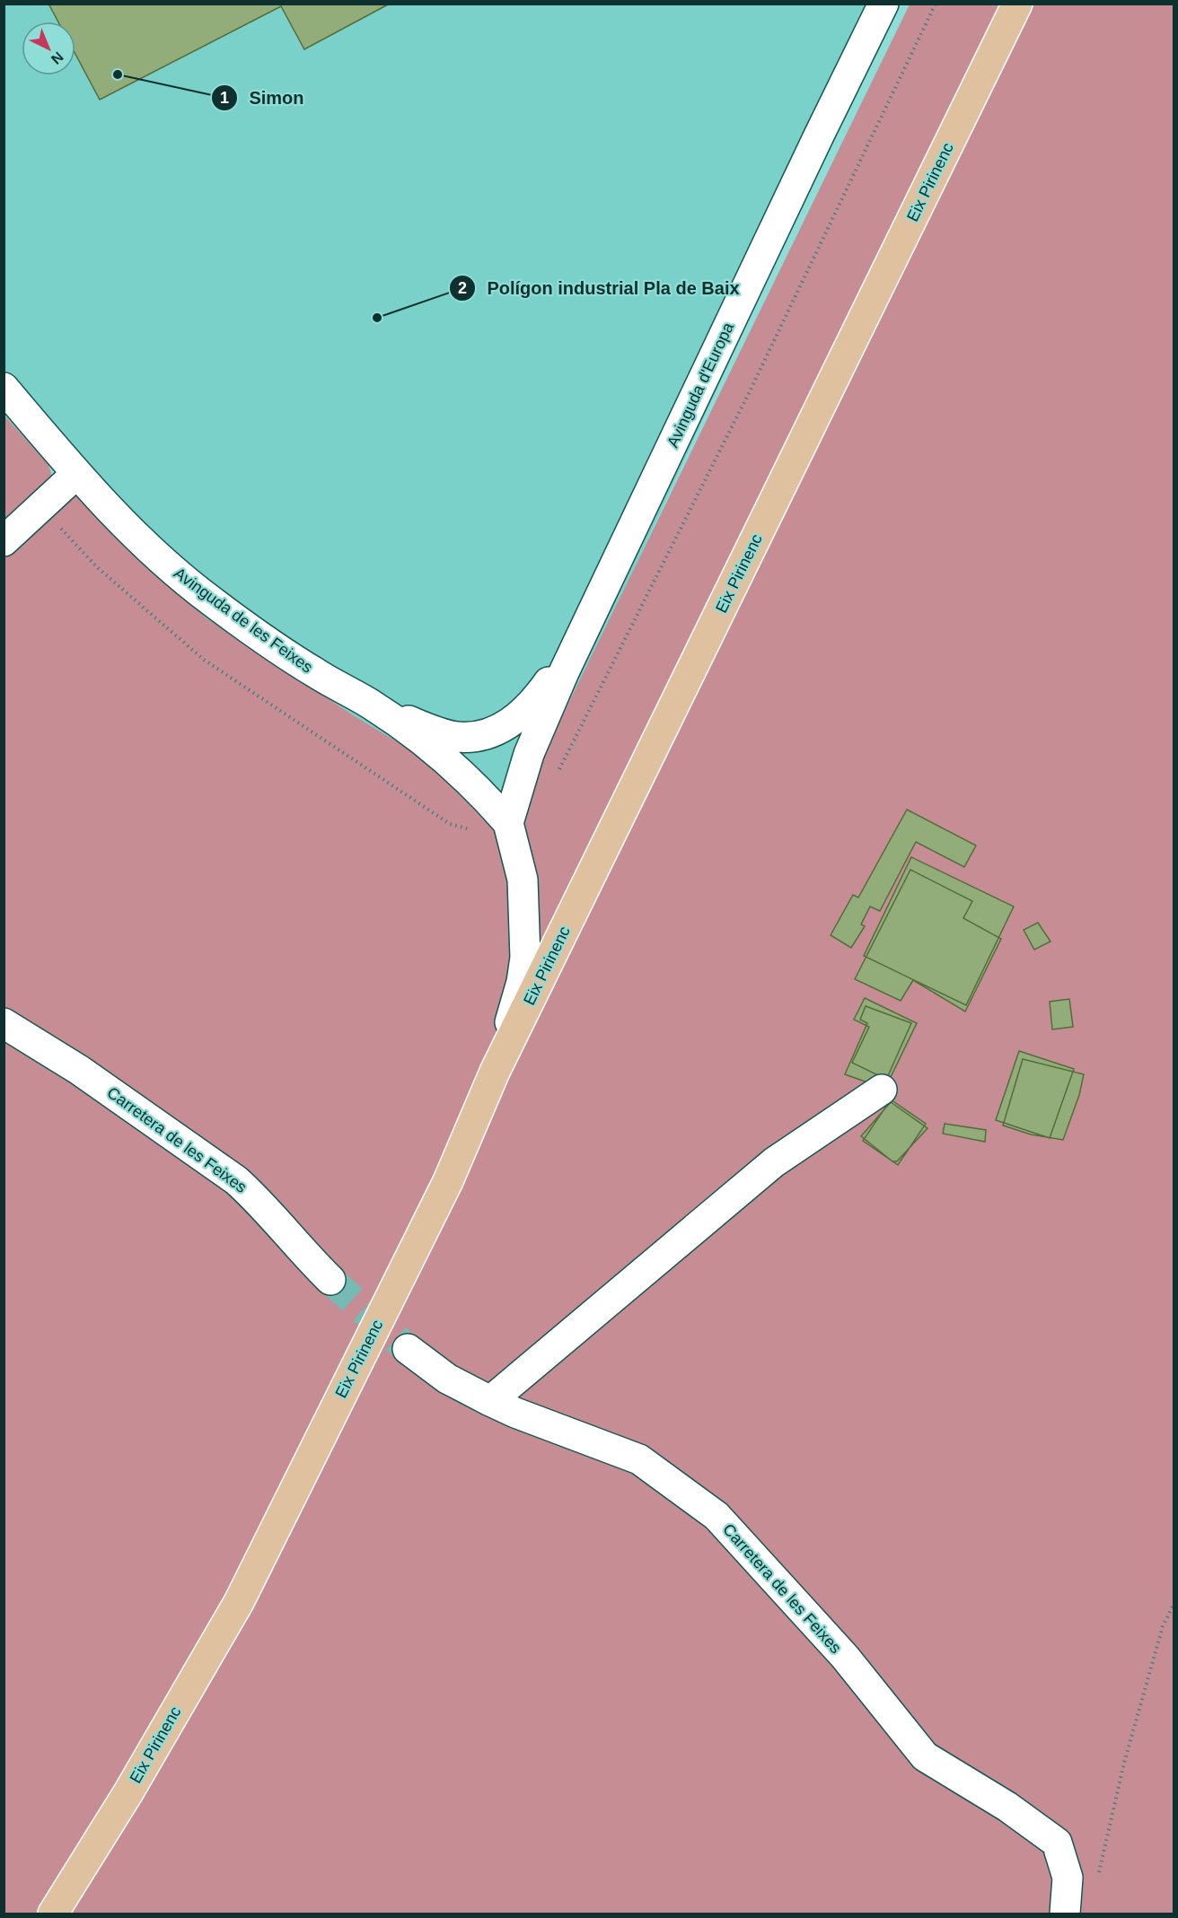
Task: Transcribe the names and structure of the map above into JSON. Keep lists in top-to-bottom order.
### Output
{
  "streets": {
    "main road": ["Eix Pirinenc"],
    "street": ["Avinguda d'Europa", "Avinguda de les Feixes", "Carretera de les Feixes"]
  },
  "crossings": [
    ["Avinguda d'Europa", "Avinguda de les Feixes"]
  ],
  "places": ["Simon", "Polígon industrial Pla de Baix"],
  "north": "bottom right"
}
